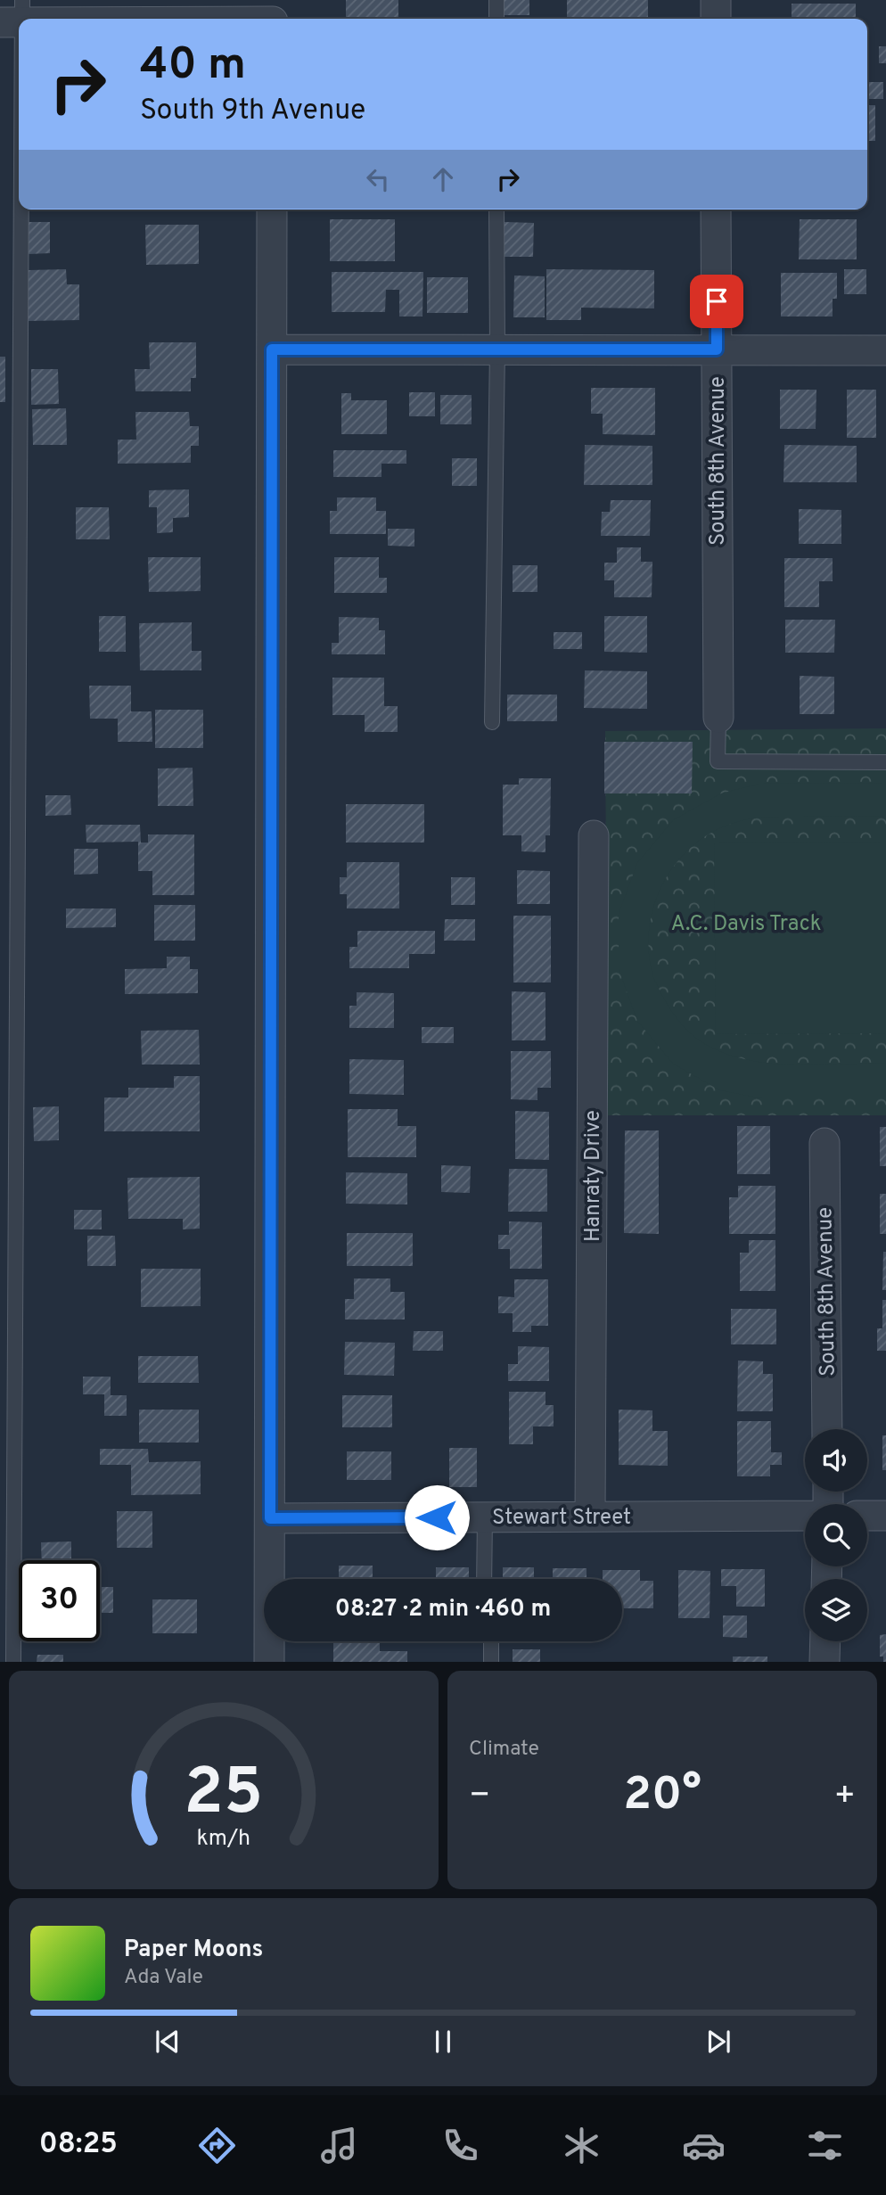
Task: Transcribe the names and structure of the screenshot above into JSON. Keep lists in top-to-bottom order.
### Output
{
  "streets": {
    "street": ["South 8th Avenue", "Hanraty Drive", "Stewart Street"]
  },
  "crossings": [
    ["Hanraty Drive", "Stewart Street"]
  ],
  "parks": ["A.C. Davis Track"],
  "page": {
    "turn": ["40 m", "South 9th Avenue"],
    "limit": "30",
    "trip": "08:27 · 2 min · 460 m",
    "tile": "Climate",
    "heat": ["−", "20°", "+"],
    "song": ["Paper Moons", "Ada Vale"],
    "tabs": "08:25",
    "gauge": ["25", "km/h"]
  }
}
